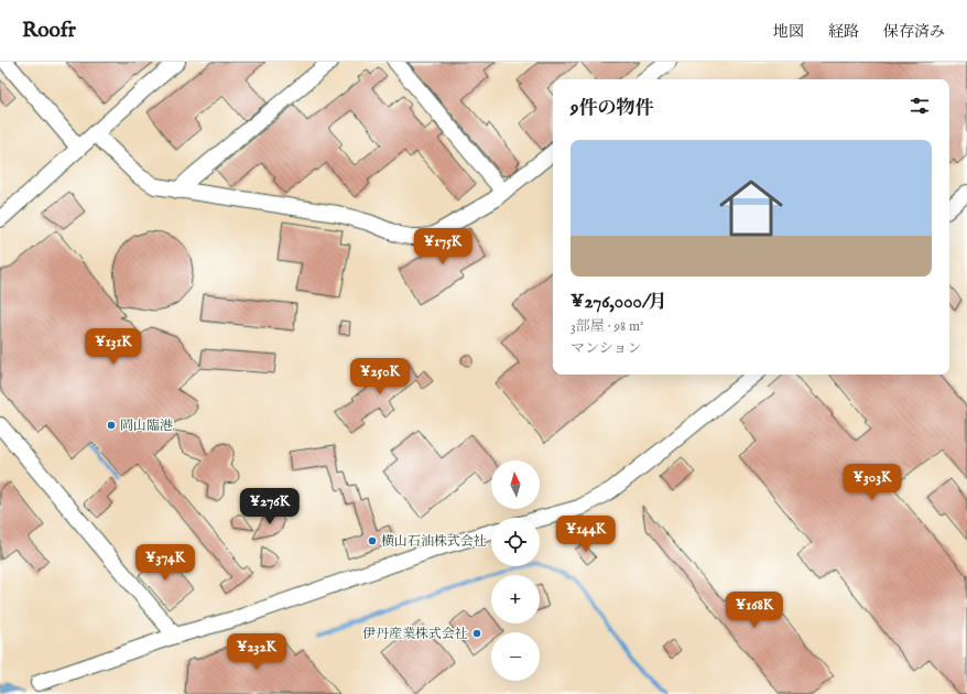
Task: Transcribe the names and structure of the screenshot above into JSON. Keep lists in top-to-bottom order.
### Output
{
  "places": ["岡山臨港", "横山石油株式会社", "伊丹産業株式会社"],
  "north": "top",
  "page": {
    "header": "Roofr",
    "nav": ["地図", "経路", "保存済み"],
    "heading": "9件の物件",
    "list": [
      {
        "name": "¥276,000/月",
        "note": "3部屋 · 98 m² · マンション"
      }
    ],
    "price": [
      "¥175K",
      "¥131K",
      "¥250K",
      "¥303K",
      "¥276K",
      "¥144K",
      "¥374K",
      "¥168K",
      "¥232K"
    ],
    "map_buttons": ["+", "−"]
  }
}
